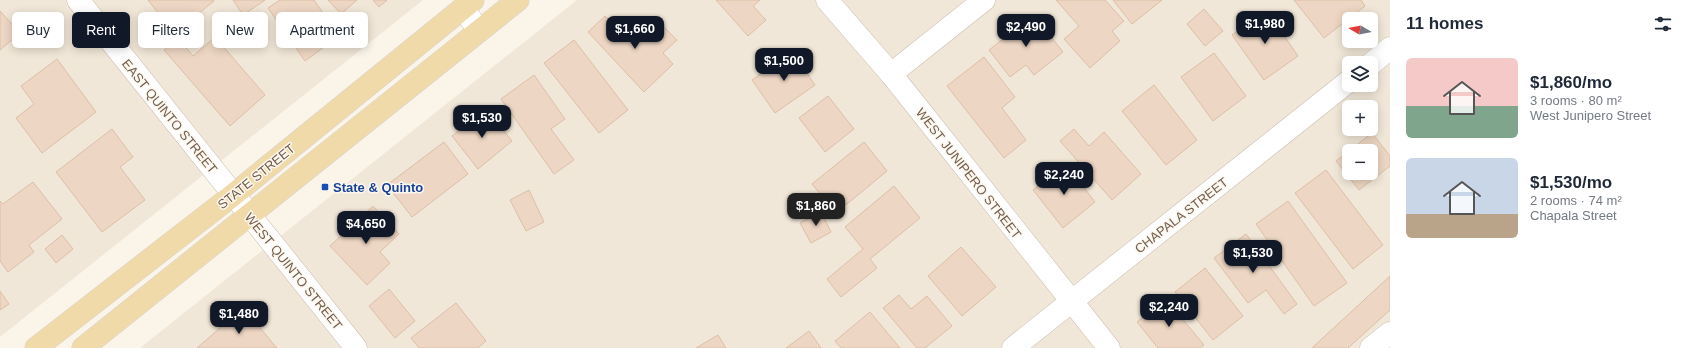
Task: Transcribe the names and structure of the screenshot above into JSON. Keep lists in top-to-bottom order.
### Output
{
  "streets": {
    "main road": ["STATE STREET"],
    "street": [
      "EAST QUINTO STREET",
      "WEST JUNIPERO STREET",
      "CHAPALA STREET",
      "WEST QUINTO STREET"
    ]
  },
  "crossings": [
    ["EAST QUINTO STREET", "STATE STREET"],
    ["EAST QUINTO STREET", "WEST QUINTO STREET"],
    ["WEST JUNIPERO STREET", "CHAPALA STREET"],
    ["STATE STREET", "WEST QUINTO STREET"]
  ],
  "places": {
    "transit": ["State & Quinto"]
  },
  "north": "left",
  "page": {
    "heading": "11 homes",
    "price": [
      "$1,980",
      "$2,490",
      "$1,660",
      "$1,500",
      "$1,530",
      "$2,240",
      "$1,860",
      "$4,650",
      "$1,530",
      "$2,240",
      "$1,480"
    ],
    "map_buttons": ["+", "−"],
    "chip": [
      "Buy",
      "Rent",
      "Filters",
      "New",
      "Apartment"
    ],
    "list": [
      {
        "name": "$1,860/mo",
        "note": "3 rooms · 80 m² · West Junipero Street"
      },
      {
        "name": "$1,530/mo",
        "note": "2 rooms · 74 m² · Chapala Street"
      }
    ]
  }
}
